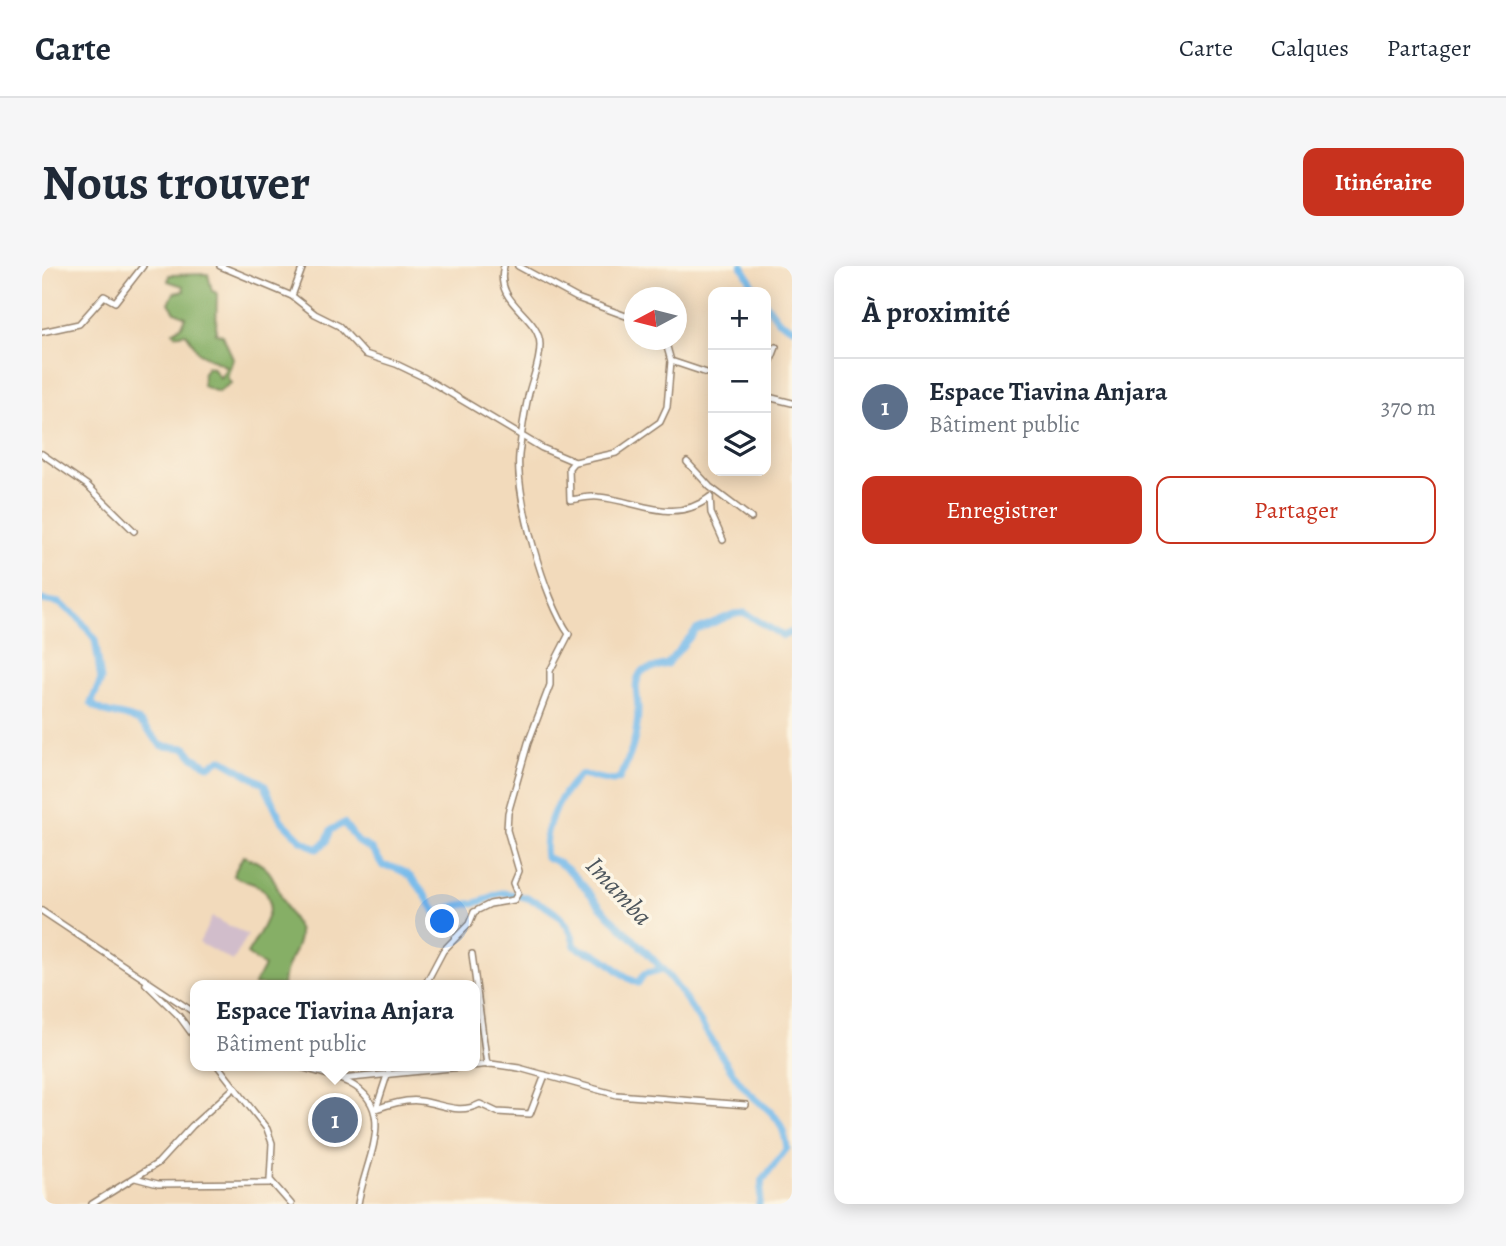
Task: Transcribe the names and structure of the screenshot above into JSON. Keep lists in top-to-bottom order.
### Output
{
  "water": ["Imamba"],
  "north": "left",
  "page": {
    "header": "Carte",
    "nav": ["Carte", "Calques", "Partager"],
    "buttons": [
      "Itinéraire",
      ["Enregistrer", "Partager"]
    ],
    "title": "Nous trouver",
    "heading": "À proximité",
    "map_buttons": ["+", "−"],
    "list": [
      {
        "mark": "1",
        "name": "Espace Tiavina Anjara",
        "note": "Bâtiment public",
        "value": "370 m"
      }
    ],
    "popup": ["Espace Tiavina Anjara", "Bâtiment public"],
    "pins": "1"
  }
}
